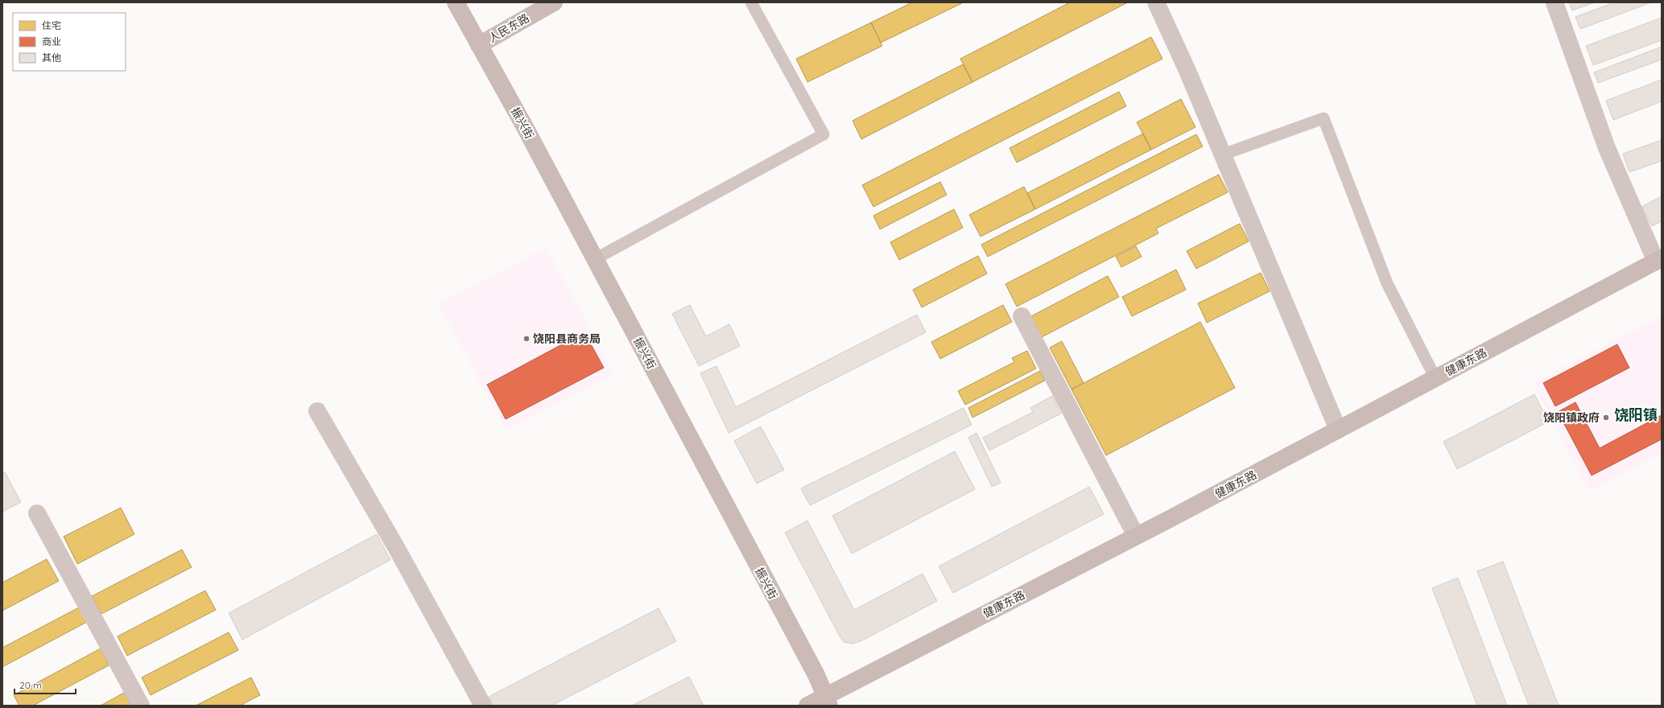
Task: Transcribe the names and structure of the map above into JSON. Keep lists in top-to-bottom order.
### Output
{
  "streets": {
    "street": ["人民东路", "振兴街", "健康东路"]
  },
  "crossings": [
    ["人民东路", "振兴街"],
    ["振兴街", "健康东路"]
  ],
  "districts": ["饶阳镇"],
  "places": ["饶阳县商务局", "饶阳镇政府"],
  "legend": ["住宅", "商业", "其他"],
  "scale_bar": "20 m"
}
